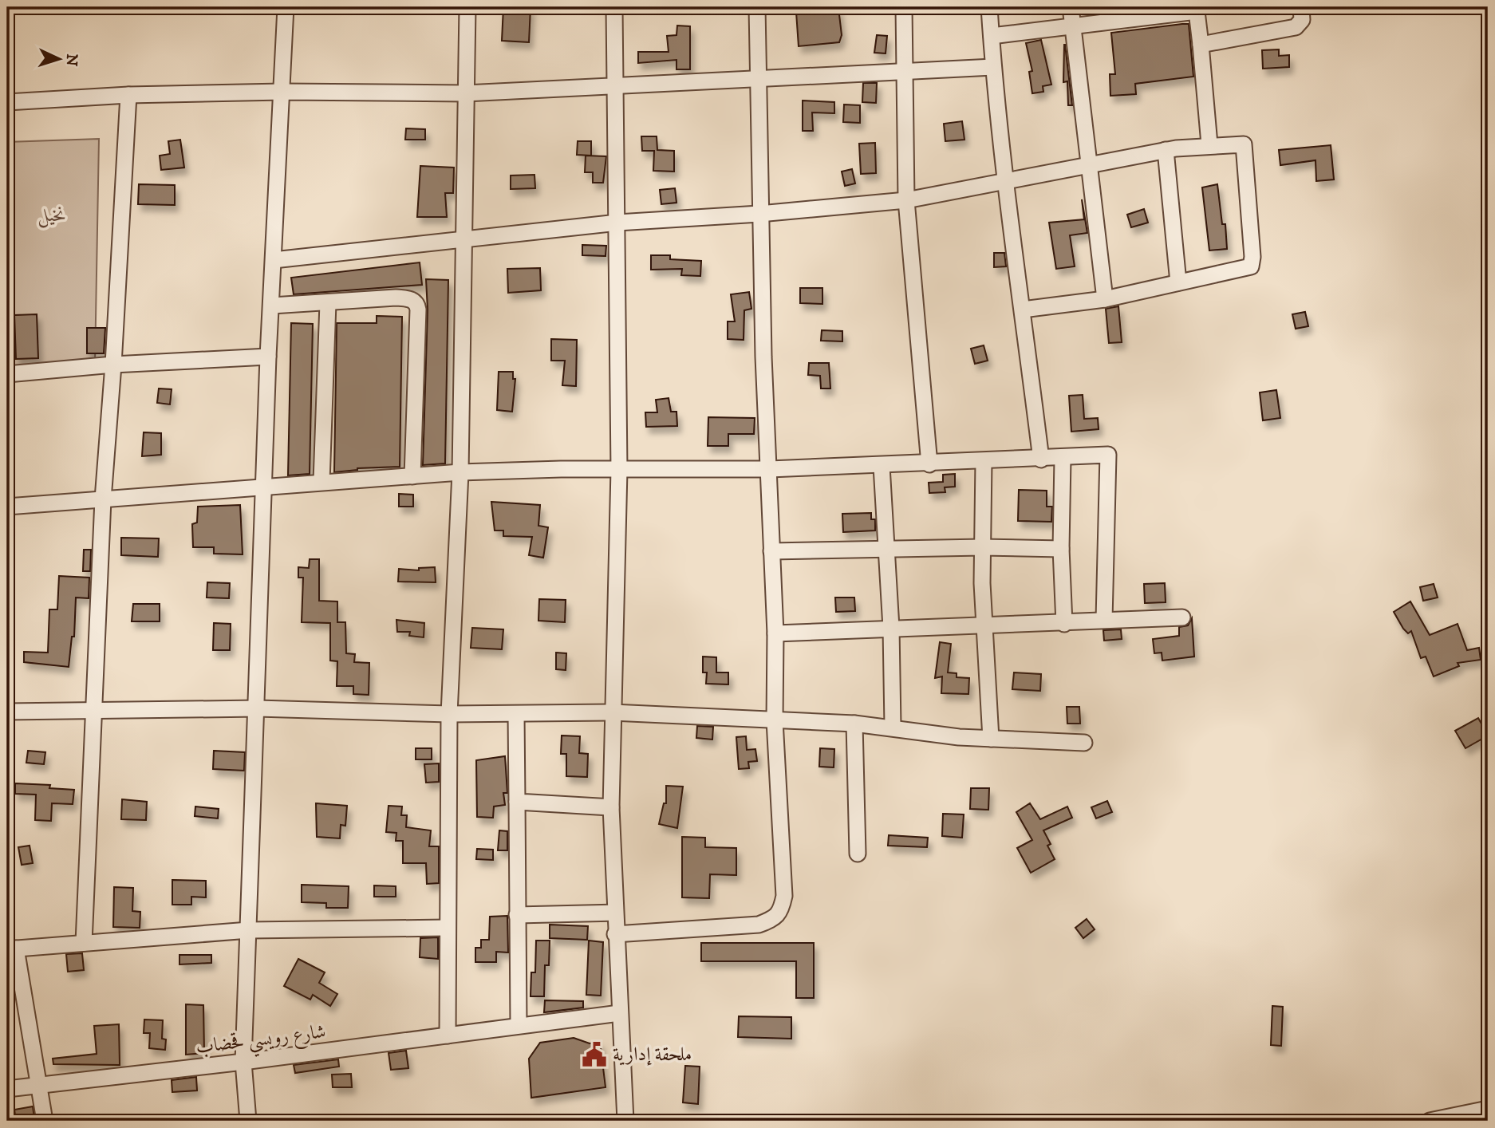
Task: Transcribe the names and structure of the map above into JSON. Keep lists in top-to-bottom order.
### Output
{
  "streets": {
    "street": ["شارع رويسي قحضاب"]
  },
  "parks": ["نخيل"],
  "places": {
    "public building": ["ملحقة إدارية"]
  },
  "north": "right"
}
